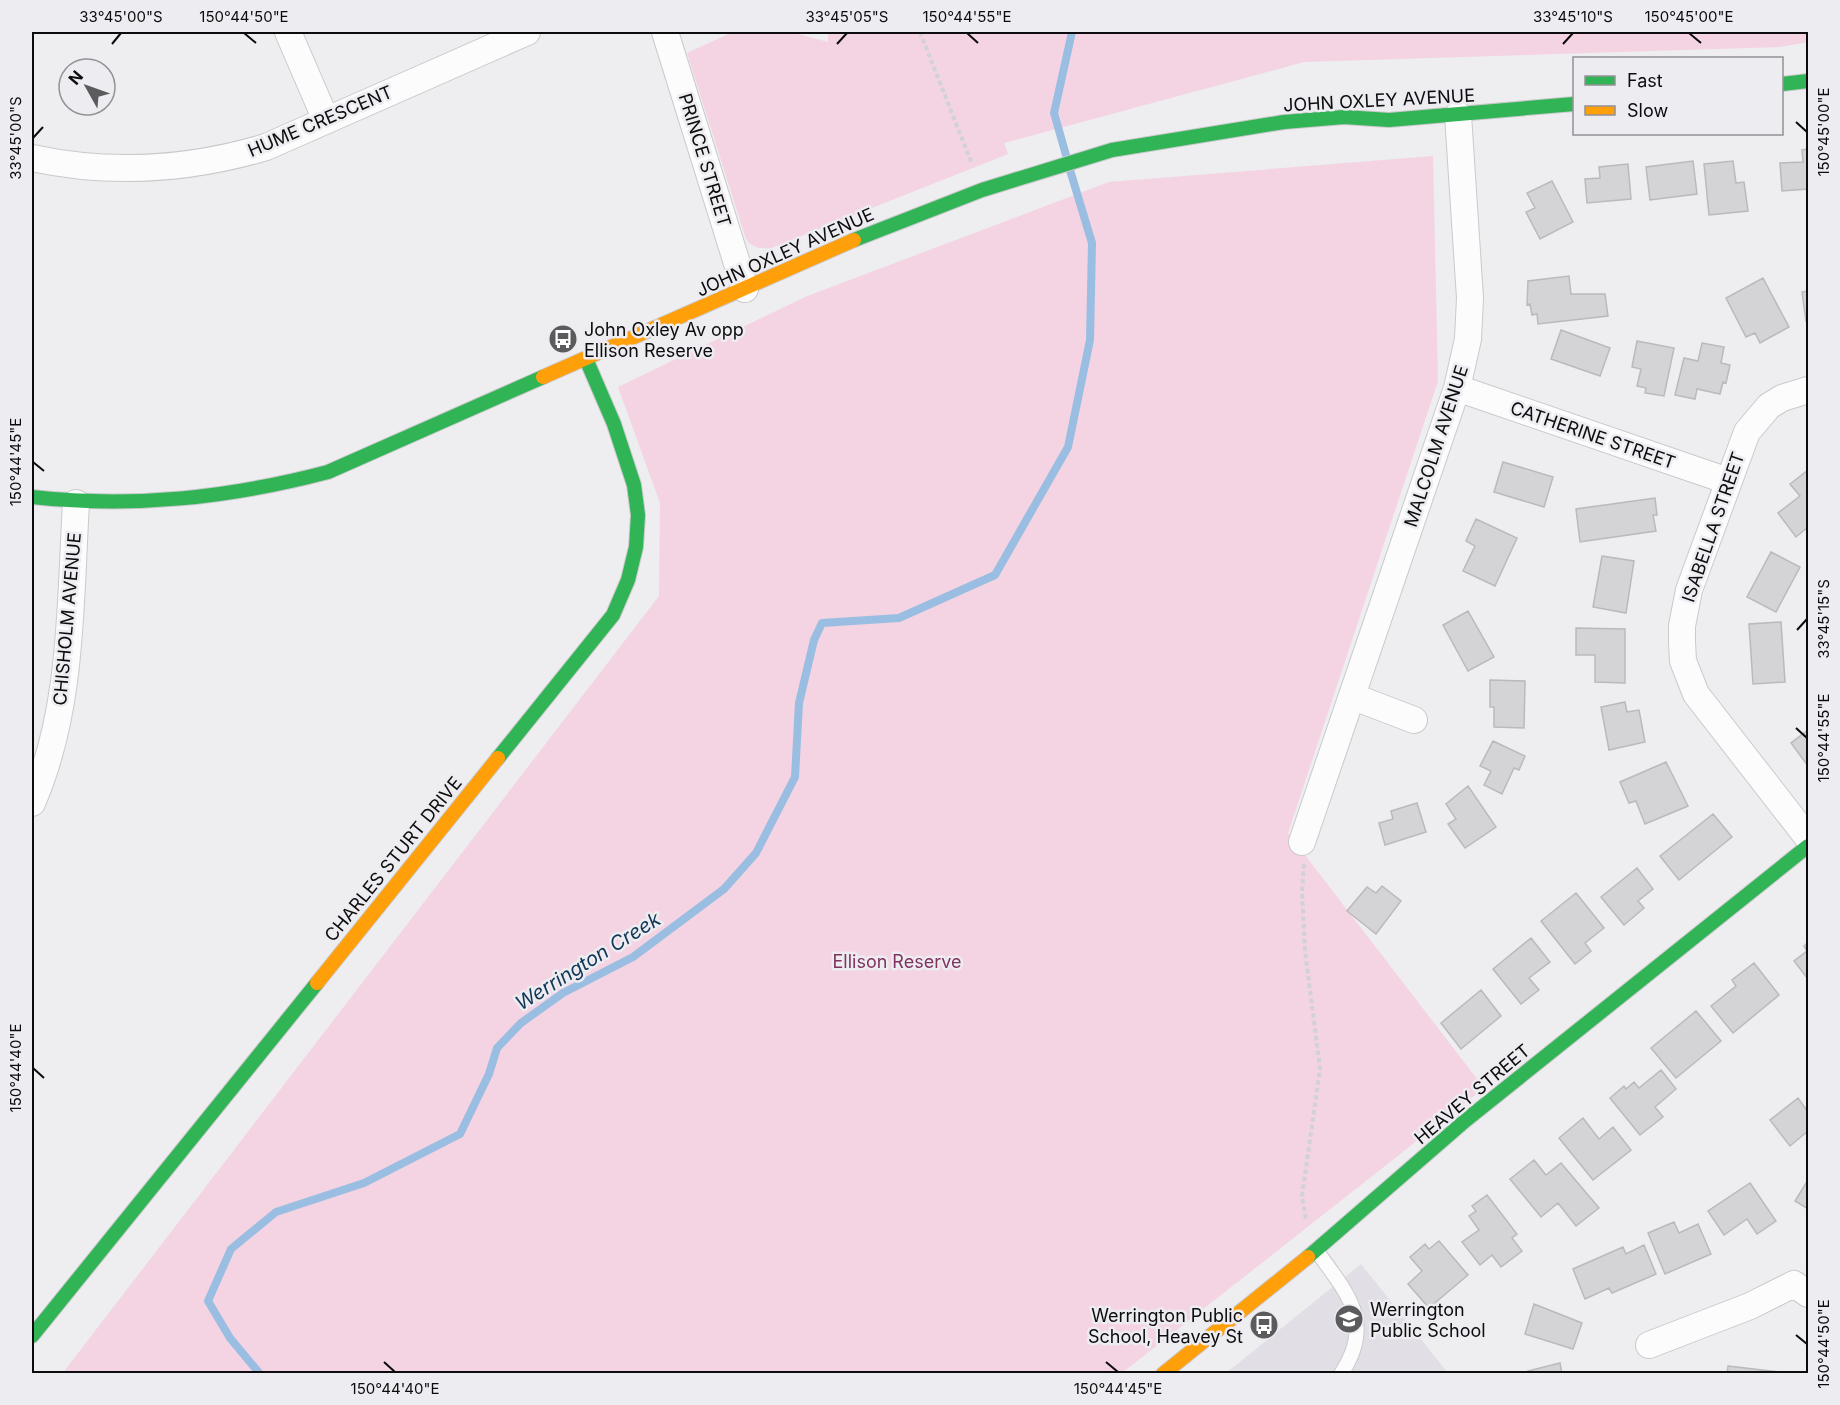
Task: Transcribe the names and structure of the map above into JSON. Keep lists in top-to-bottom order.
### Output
{
  "streets": {
    "street": [
      "JOHN OXLEY AVENUE",
      "HUME CRESCENT",
      "PRINCE STREET",
      "CATHERINE STREET",
      "MALCOLM AVENUE",
      "ISABELLA STREET",
      "CHISHOLM AVENUE",
      "CHARLES STURT DRIVE",
      "HEAVEY STREET"
    ]
  },
  "crossings": [
    ["JOHN OXLEY AVENUE", "PRINCE STREET"],
    ["JOHN OXLEY AVENUE", "MALCOLM AVENUE"],
    ["JOHN OXLEY AVENUE", "CHISHOLM AVENUE"],
    ["JOHN OXLEY AVENUE", "CHARLES STURT DRIVE"],
    ["CATHERINE STREET", "MALCOLM AVENUE"],
    ["CATHERINE STREET", "ISABELLA STREET"]
  ],
  "water": ["Werrington Creek"],
  "parks": ["Ellison Reserve"],
  "places": {
    "bus stop": ["John Oxley Av opp Ellison Reserve", "Werrington Public School, Heavey St"],
    "school or university": ["Werrington Public School"]
  },
  "legend": ["Fast", "Slow"],
  "north": "top left",
  "coordinates": [
    "33°45'00\"S",
    "150°44'50\"E",
    "33°45'05\"S",
    "150°44'55\"E",
    "33°45'10\"S",
    "150°45'00\"E",
    "150°44'45\"E",
    "33°45'15\"S",
    "150°44'40\"E"
  ]
}
